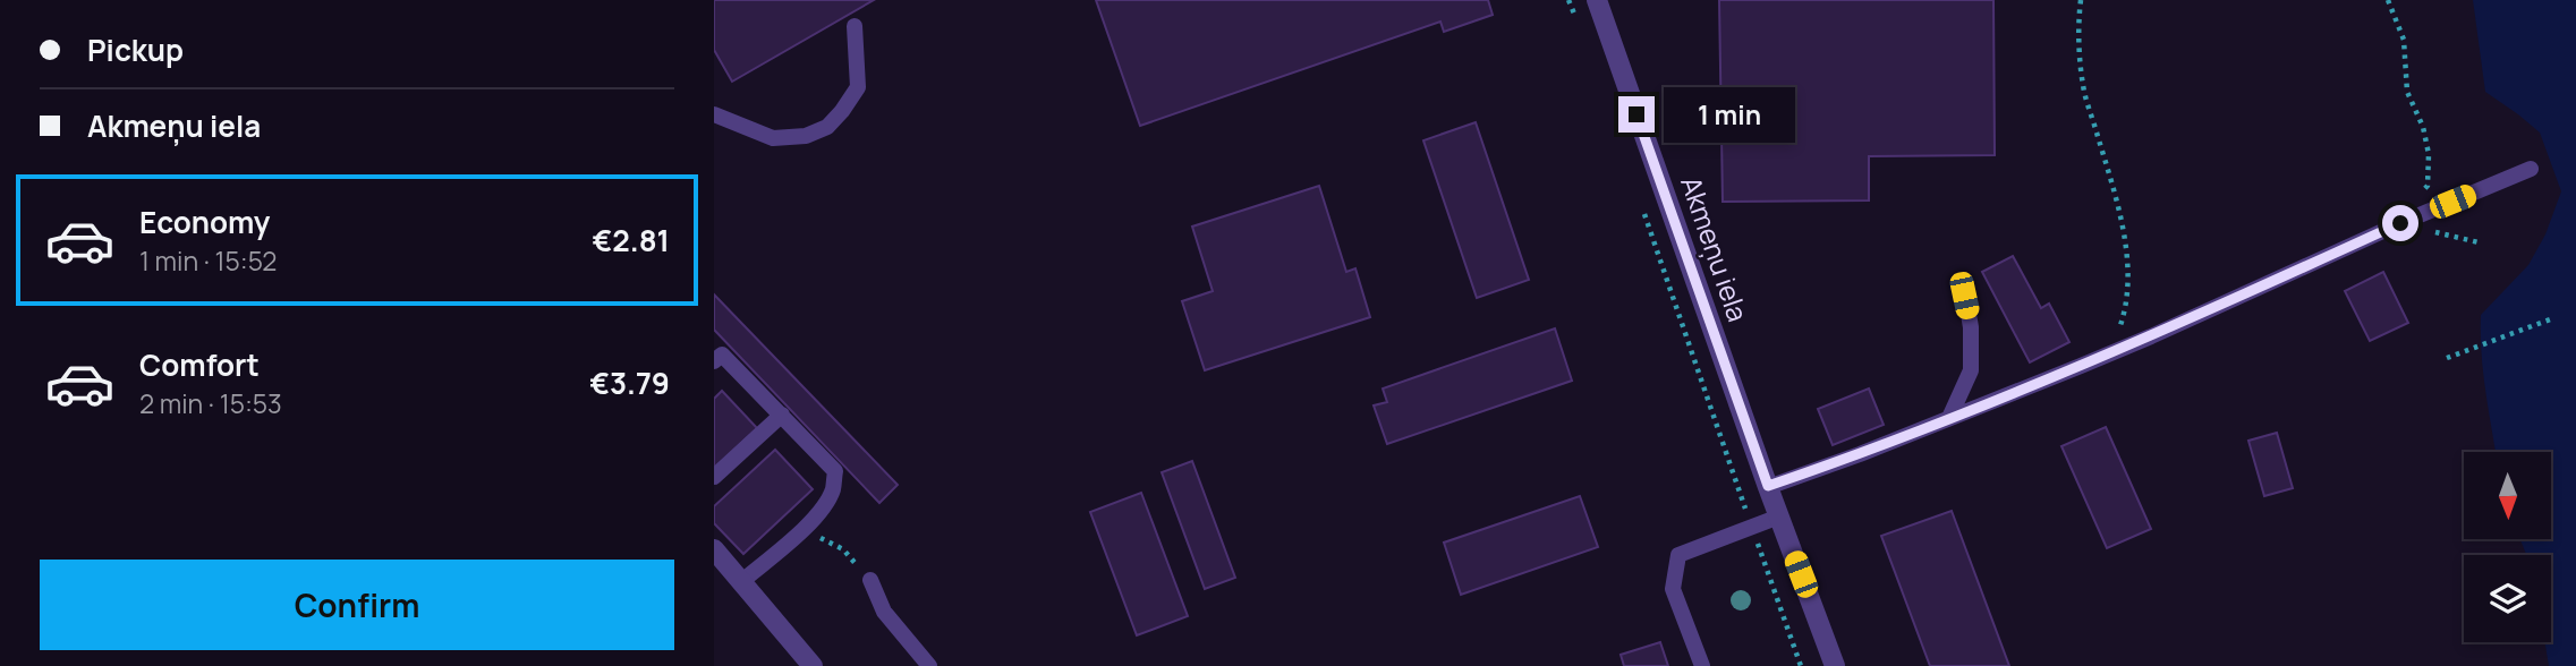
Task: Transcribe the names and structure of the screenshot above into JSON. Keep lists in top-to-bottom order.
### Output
{
  "streets": {
    "street": ["Akmeņu iela"]
  },
  "north": "bottom",
  "page": {
    "banner": ["Pickup", "Akmeņu iela"],
    "bubble": "1 min",
    "list": [
      {
        "name": "Economy",
        "note": "1 min · 15:52",
        "value": "€2.81"
      },
      {
        "name": "Comfort",
        "note": "2 min · 15:53",
        "value": "€3.79"
      }
    ],
    "buttons": "Confirm"
  }
}
